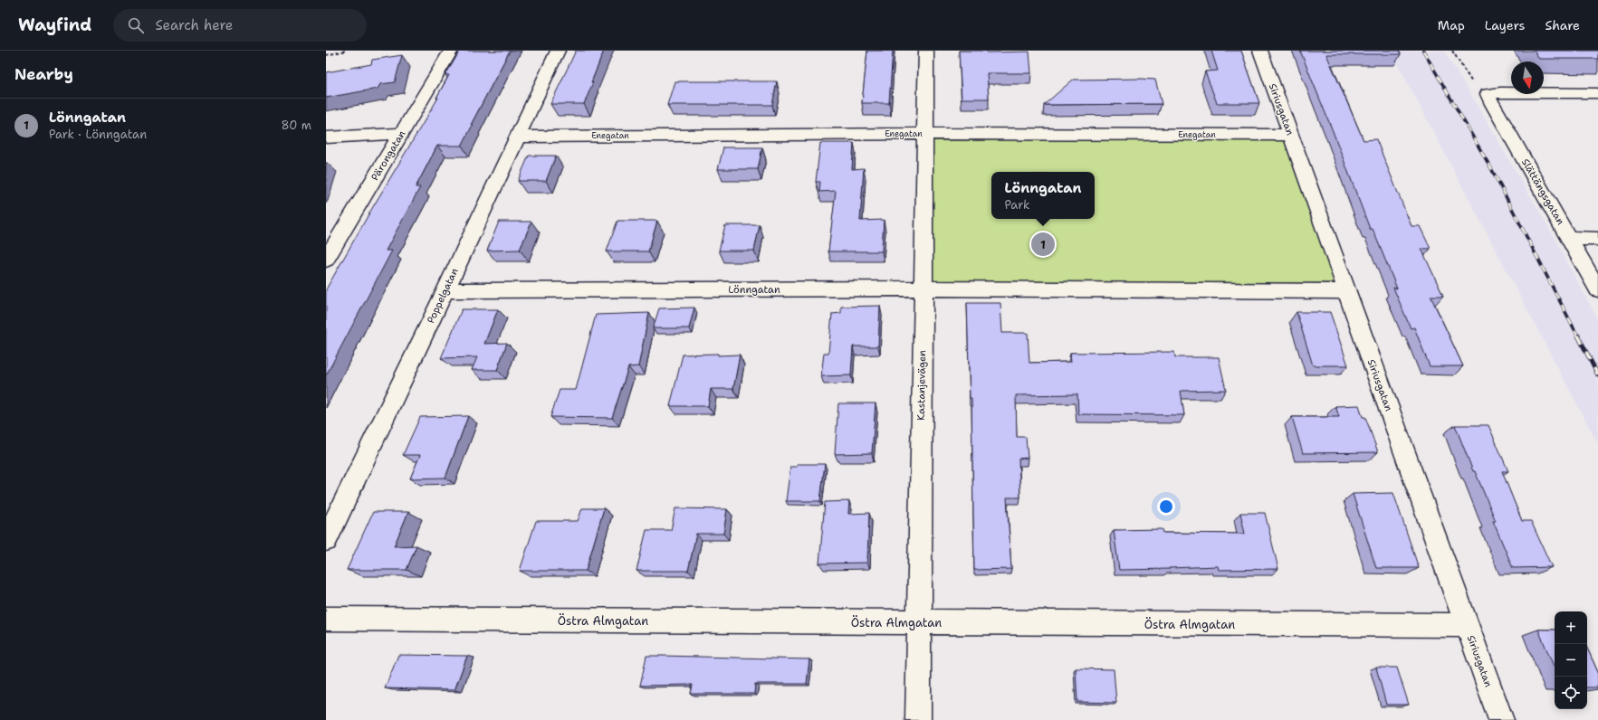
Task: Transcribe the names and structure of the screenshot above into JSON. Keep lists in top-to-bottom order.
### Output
{
  "streets": {
    "street": [
      "Siriusgatan",
      "Enegatan",
      "Pärongatan",
      "Slättängsgatan",
      "Lönngatan",
      "Poppelgatan",
      "Kastanjevägen",
      "Östra Almgatan"
    ]
  },
  "crossings": [
    ["Siriusgatan", "Enegatan"],
    ["Siriusgatan", "Lönngatan"],
    ["Siriusgatan", "Östra Almgatan"],
    ["Enegatan", "Poppelgatan"],
    ["Enegatan", "Kastanjevägen"],
    ["Lönngatan", "Poppelgatan"],
    ["Lönngatan", "Kastanjevägen"],
    ["Kastanjevägen", "Östra Almgatan"]
  ],
  "north": "bottom",
  "page": {
    "header": "Wayfind",
    "search": "Search here",
    "nav": ["Map", "Layers", "Share"],
    "heading": "Nearby",
    "list": [
      {
        "mark": "1",
        "name": "Lönngatan",
        "note": "Park · Lönngatan",
        "value": "80 m"
      }
    ],
    "popup": ["Lönngatan", "Park"],
    "pins": "1",
    "map_buttons": ["+", "−"]
  }
}
